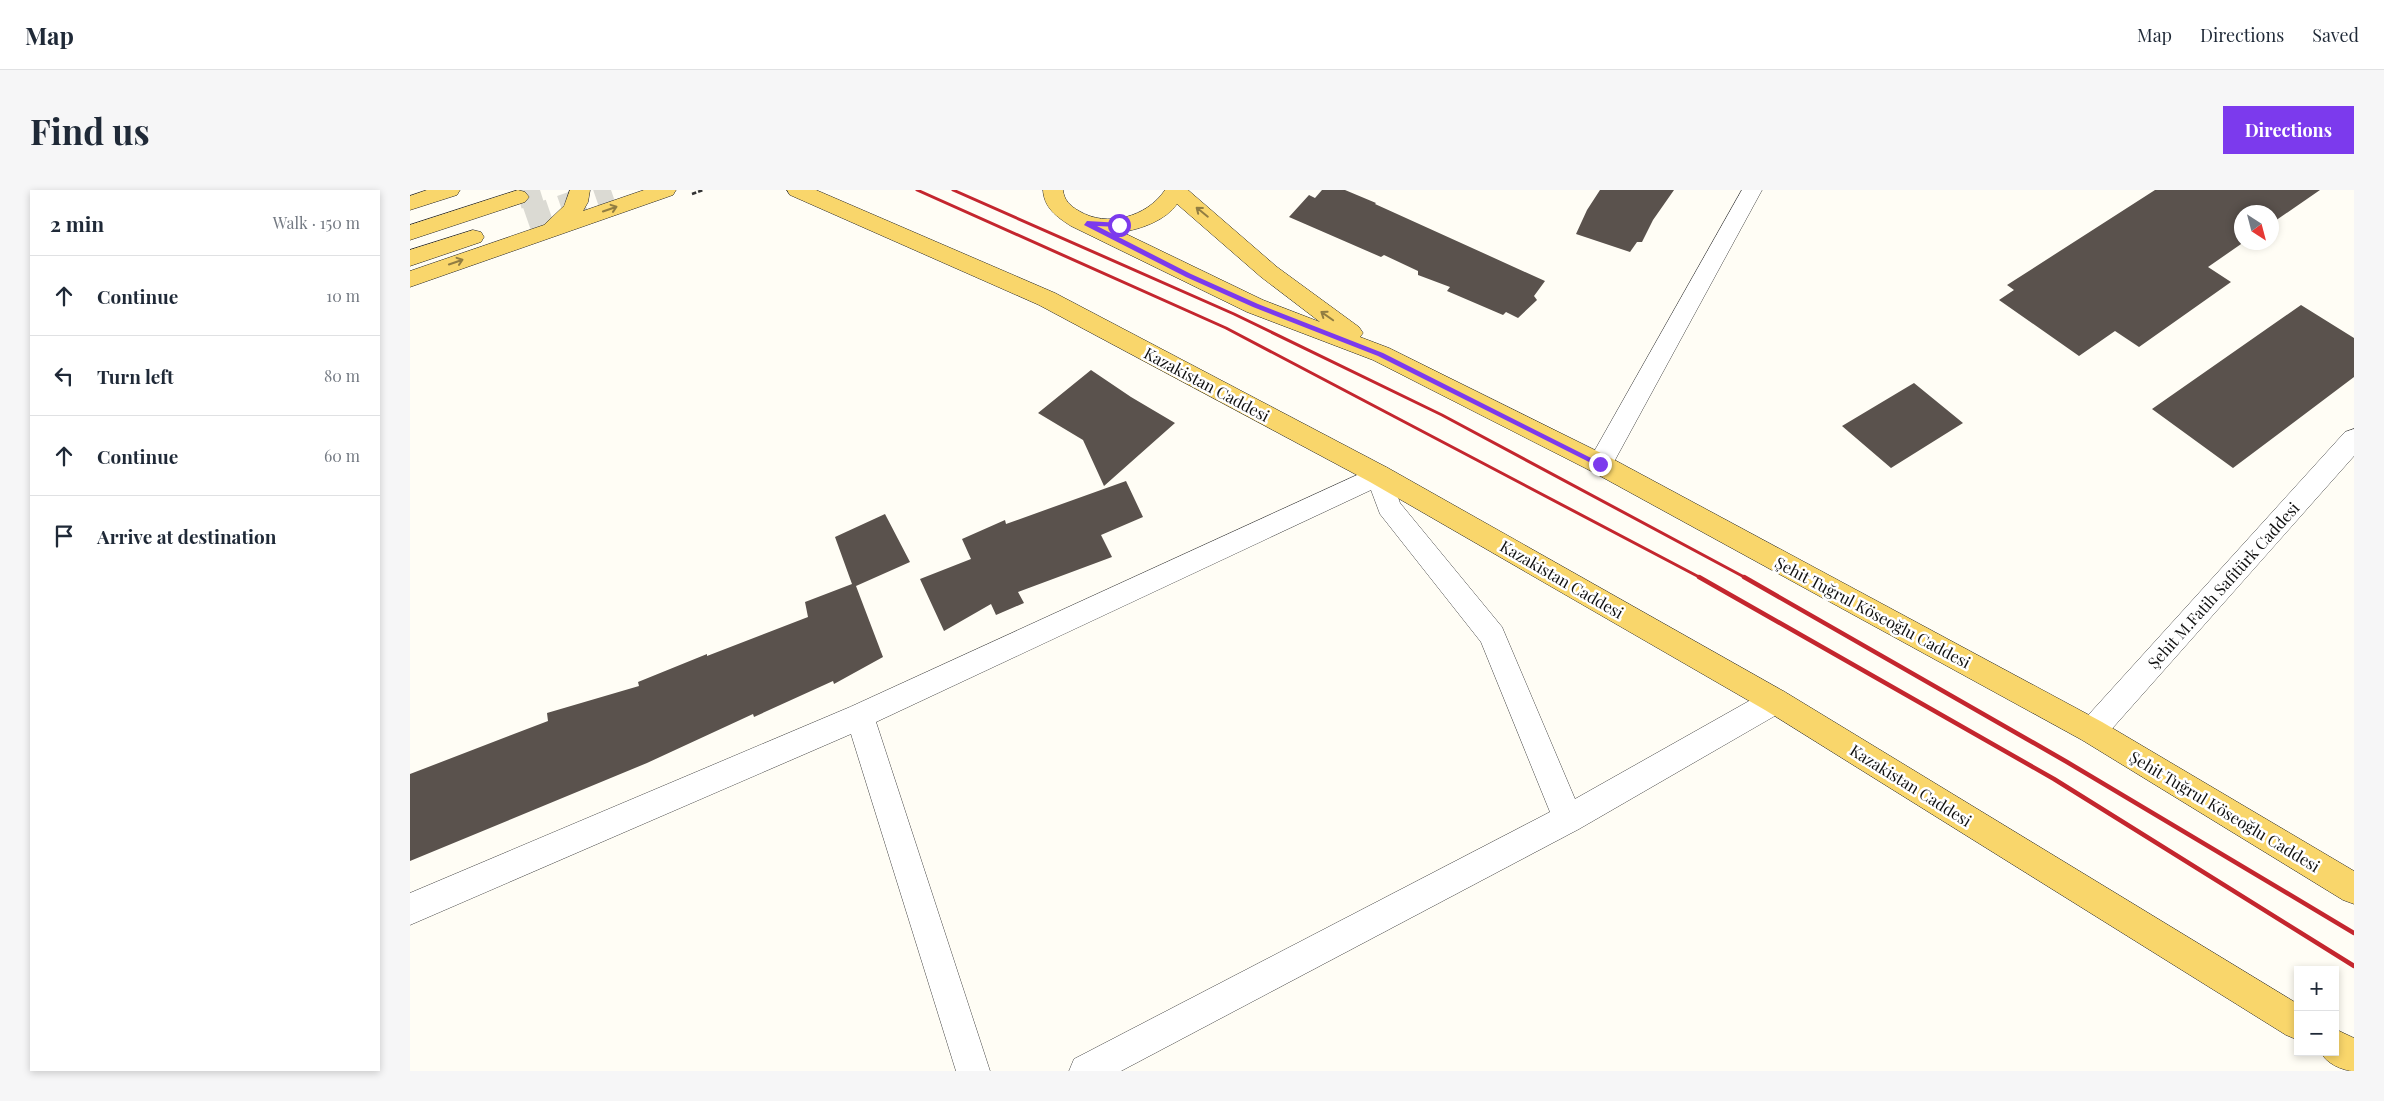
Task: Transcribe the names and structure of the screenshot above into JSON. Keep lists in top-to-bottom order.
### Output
{
  "streets": {
    "main road": ["Kazakistan Caddesi", "Şehit Tuğrul Köseoğlu Caddesi"],
    "street": ["Şehit M.Fatih Safitürk Caddesi"]
  },
  "crossings": [
    ["Şehit M.Fatih Safitürk Caddesi", "Şehit Tuğrul Köseoğlu Caddesi"]
  ],
  "north": "bottom right",
  "page": {
    "header": "Map",
    "nav": ["Map", "Directions", "Saved"],
    "buttons": "Directions",
    "title": "Find us",
    "heading": ["2 min", "Walk · 150 m"],
    "list": [
      ["Continue", "10 m"],
      ["Turn left", "80 m"],
      ["Continue", "60 m"],
      "Arrive at destination"
    ],
    "map_buttons": ["+", "−"]
  }
}
